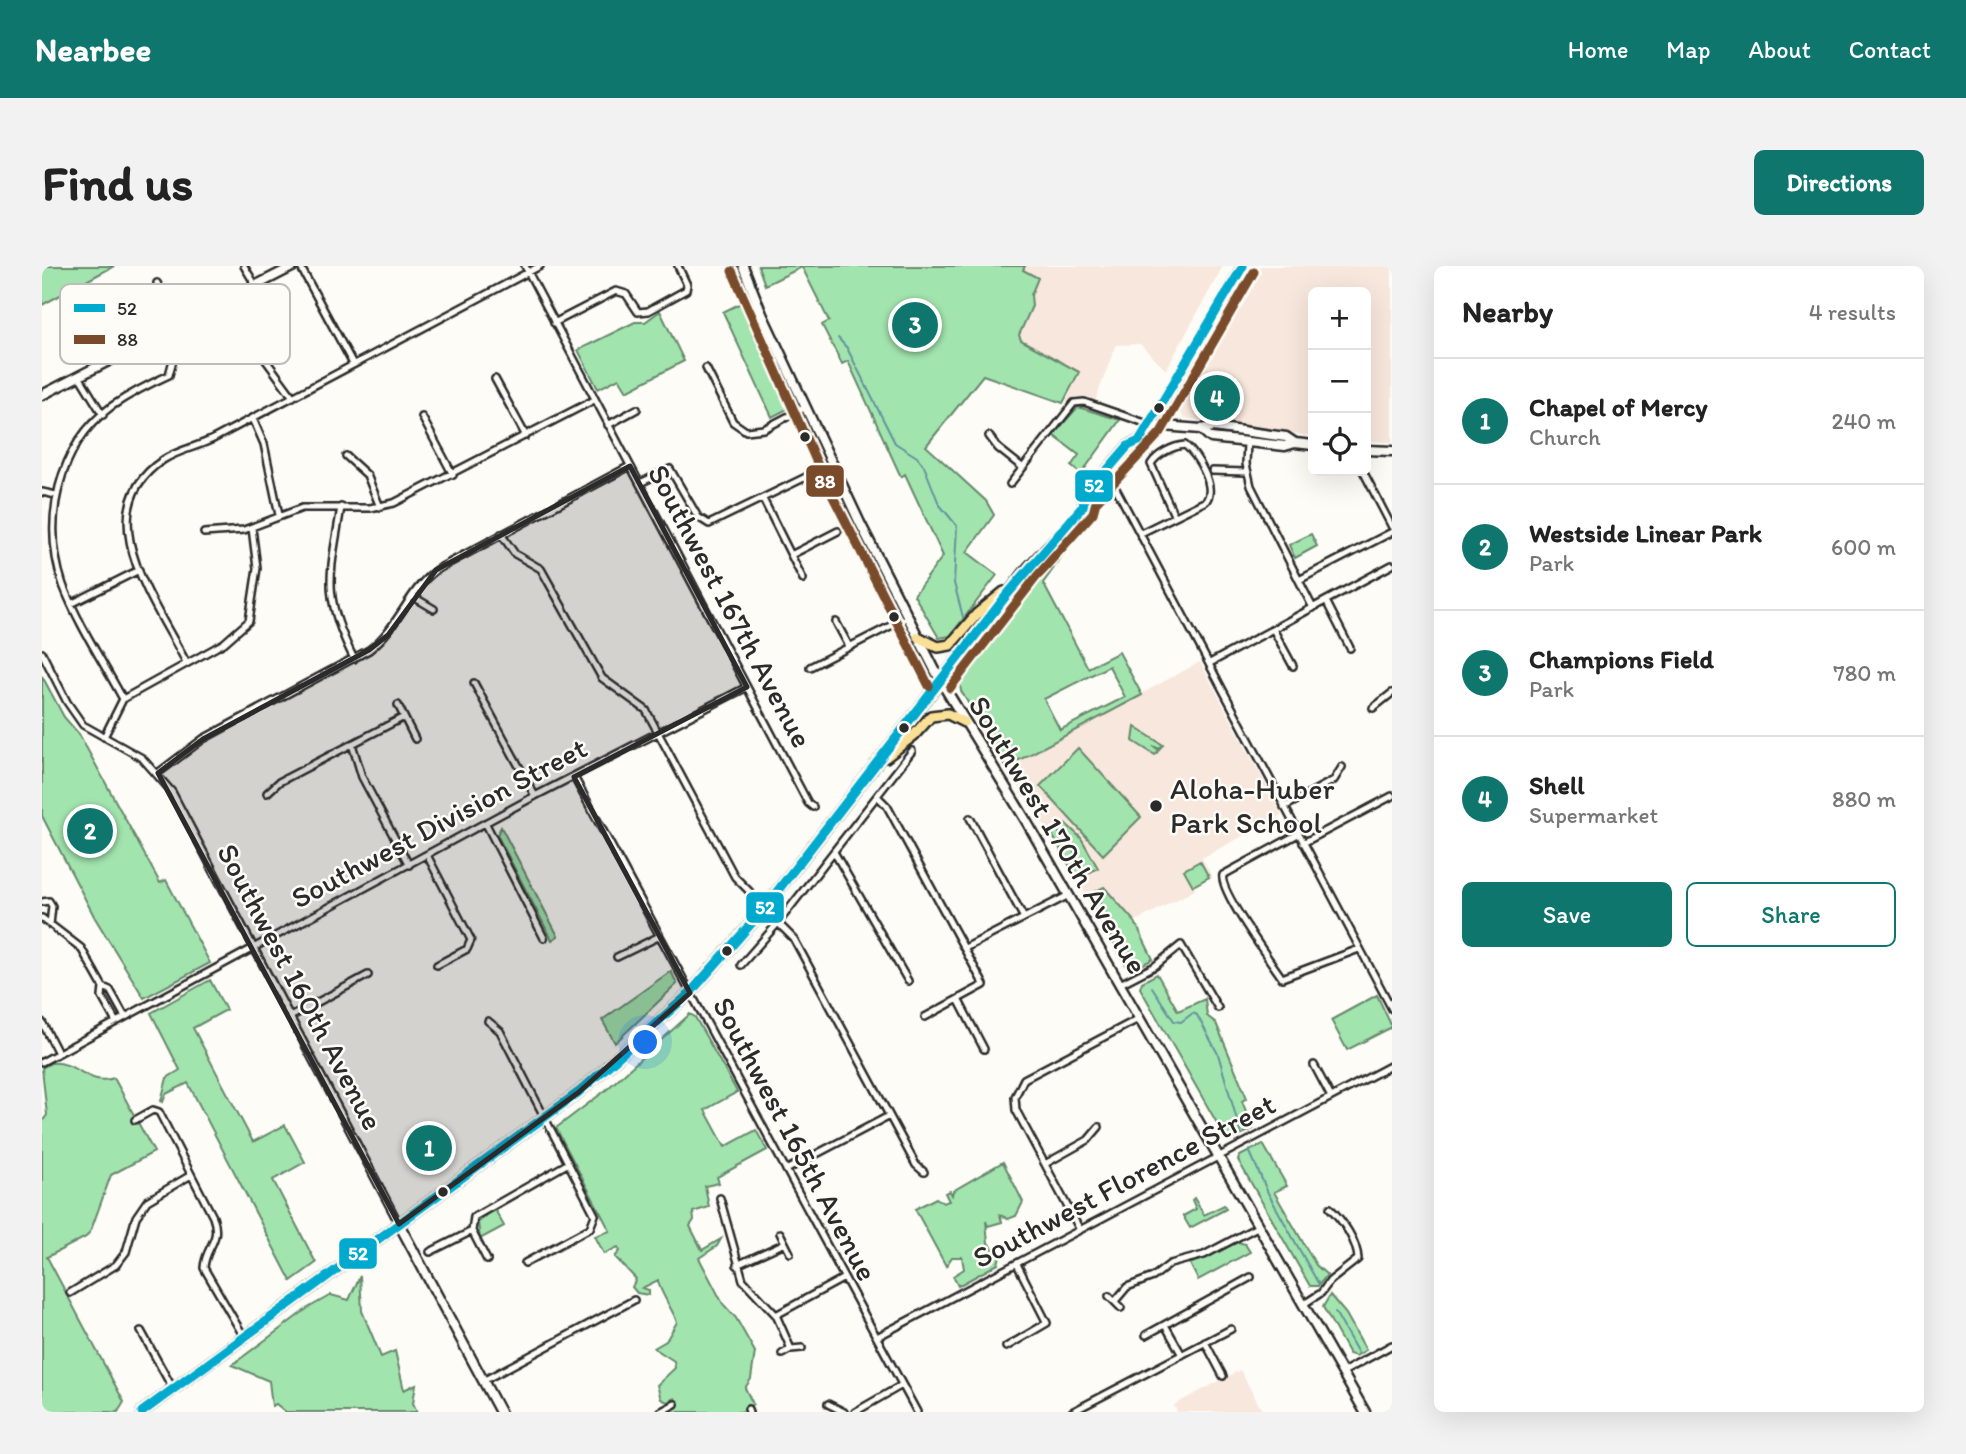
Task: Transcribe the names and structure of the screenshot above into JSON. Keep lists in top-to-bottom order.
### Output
{
  "streets": {
    "main road": ["Southwest 170th Avenue", "Southwest 160th Avenue"],
    "street": [
      "Southwest 167th Avenue",
      "Southwest Division Street",
      "Southwest 165th Avenue",
      "Southwest Florence Street"
    ]
  },
  "crossings": [
    ["Southwest 167th Avenue", "Southwest Division Street"],
    ["Southwest Division Street", "Southwest 160th Avenue"],
    ["Southwest Division Street", "Southwest 165th Avenue"],
    ["Southwest 170th Avenue", "Southwest Florence Street"],
    ["Southwest 165th Avenue", "Southwest Florence Street"]
  ],
  "places": ["Aloha-Huber Park School"],
  "lines": ["transit line 52", "transit line 88"],
  "legend": ["52", "88"],
  "page": {
    "header": "Nearbee",
    "nav": [
      "Home",
      "Map",
      "About",
      "Contact"
    ],
    "buttons": [
      "Directions",
      ["Save", "Share"]
    ],
    "title": "Find us",
    "heading": ["Nearby", "4 results"],
    "map_buttons": ["+", "−"],
    "pins": [
      "3",
      "4",
      "2",
      "1"
    ],
    "list": [
      {
        "mark": "1",
        "name": "Chapel of Mercy",
        "note": "Church",
        "value": "240 m"
      },
      {
        "mark": "2",
        "name": "Westside Linear Park",
        "note": "Park",
        "value": "600 m"
      },
      {
        "mark": "3",
        "name": "Champions Field",
        "note": "Park",
        "value": "780 m"
      },
      {
        "mark": "4",
        "name": "Shell",
        "note": "Supermarket",
        "value": "880 m"
      }
    ]
  }
}
